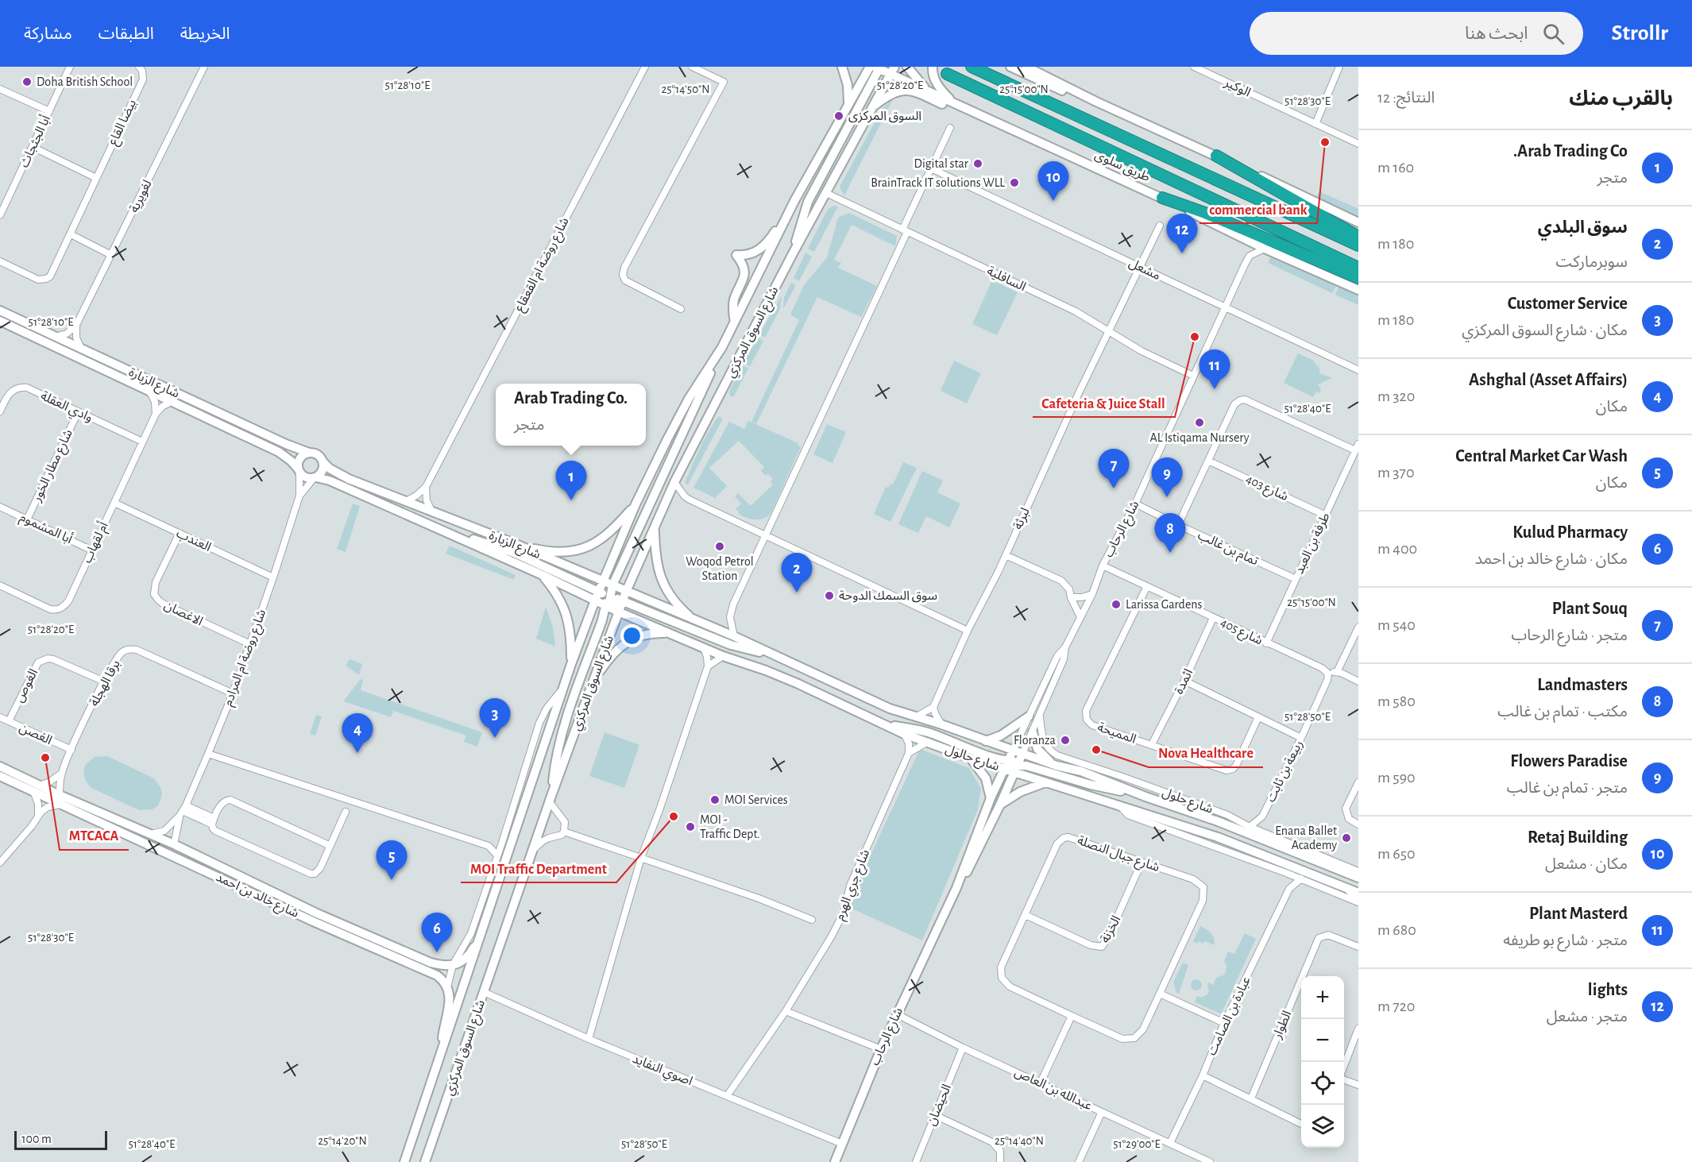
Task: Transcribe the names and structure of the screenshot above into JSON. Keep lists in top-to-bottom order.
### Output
{
  "streets": {
    "highway": ["طريق سلوى"],
    "main road": [
      "شارع السوق المركزي",
      "شارع الزبارة",
      "شارع الرحاب",
      "شارع حالول",
      "شارع خالد بن احمد"
    ],
    "street": [
      "الوكير",
      "بيضا القاع",
      "أبا الجثجاث",
      "لغويرية",
      "شارع روضة ام القعقاع",
      "مشعل",
      "السافلية",
      "وادي العقلة",
      "شارع مطار الخور",
      "شارع 403",
      "لبرثة",
      "أبا المشموم",
      "العندب",
      "أم لقهاب",
      "طرفة بن العبد",
      "تمام بن غالب",
      "الاغصان",
      "شارع 405",
      "شارع روضة ام المرادم",
      "اثمدة",
      "برقا الهجلة",
      "الغوص",
      "المميحة",
      "الغصن",
      "ربيعة بن ثابت",
      "شارع حلول",
      "شارع جبال النصلة",
      "شارع جري الهرم",
      "الخزنة",
      "عبادة بن الصامت",
      "الطوار",
      "اصوي النفايد",
      "عبدالله بن العاص",
      "الحيضان"
    ]
  },
  "crossings": [
    ["طريق سلوى", "شارع السوق المركزي"],
    ["شارع روضة ام القعقاع", "شارع الزبارة"],
    ["مشعل", "لبرثة"],
    ["مشعل", "شارع الرحاب"],
    ["السافلية", "شارع السوق المركزي"],
    ["السافلية", "لبرثة"],
    ["شارع السوق المركزي", "شارع الزبارة"],
    ["شارع السوق المركزي", "شارع حالول"],
    ["شارع السوق المركزي", "شارع خالد بن احمد"],
    ["شارع السوق المركزي", "اصوي النفايد"],
    ["شارع الزبارة", "أم لقهاب"],
    ["شارع الزبارة", "شارع روضة ام المرادم"],
    ["شارع الزبارة", "شارع حالول"],
    ["وادي العقلة", "شارع مطار الخور"],
    ["وادي العقلة", "أم لقهاب"],
    ["شارع مطار الخور", "أبا المشموم"],
    ["شارع 403", "طرفة بن العبد"],
    ["أبا المشموم", "أم لقهاب"],
    ["شارع الرحاب", "تمام بن غالب"],
    ["شارع الرحاب", "شارع 405"],
    ["شارع الرحاب", "شارع حالول"],
    ["شارع الرحاب", "شارع حلول"],
    ["شارع الرحاب", "اصوي النفايد"],
    ["شارع الرحاب", "عبدالله بن العاص"],
    ["العندب", "أم لقهاب"],
    ["العندب", "الاغصان"],
    ["العندب", "شارع روضة ام المرادم"],
    ["طرفة بن العبد", "تمام بن غالب"],
    ["طرفة بن العبد", "شارع 405"],
    ["الاغصان", "شارع روضة ام المرادم"],
    ["شارع 405", "اثمدة"],
    ["شارع 405", "المميحة"],
    ["شارع 405", "ربيعة بن ثابت"],
    ["شارع روضة ام المرادم", "برقا الهجلة"],
    ["شارع روضة ام المرادم", "شارع خالد بن احمد"],
    ["اثمدة", "المميحة"],
    ["برقا الهجلة", "الغوص"],
    ["برقا الهجلة", "الغصن"],
    ["برقا الهجلة", "شارع خالد بن احمد"],
    ["الغوص", "الغصن"],
    ["ربيعة بن ثابت", "شارع حلول"],
    ["شارع جبال النصلة", "الخزنة"],
    ["شارع جري الهرم", "اصوي النفايد"],
    ["عبادة بن الصامت", "عبدالله بن العاص"],
    ["عبدالله بن العاص", "الحيضان"]
  ],
  "places": [
    "Doha British School",
    "السوق المركزى",
    "commercial bank",
    "Digital star",
    "BrainTrack IT solutions WLL",
    "Cafeteria & Juice Stall",
    "AL Istiqama Nursery",
    "Woqod Petrol Station",
    "سوق السمك الدوحة",
    "Larissa Gardens",
    "Floranza",
    "Nova Healthcare",
    "MTCACA",
    "MOI Services",
    "MOI Traffic Department",
    "MOI - Traffic Dept.",
    "Enana Ballet Academy"
  ],
  "scale_bar": "100 m",
  "page": {
    "header": "Strollr",
    "search": "ابحث هنا",
    "nav": ["الخريطة", "الطبقات", "مشاركة"],
    "heading": ["بالقرب منك", "النتائج: 12"],
    "list": [
      {
        "mark": "1",
        "name": "Arab Trading Co.",
        "note": "متجر",
        "value": "160 m"
      },
      {
        "mark": "2",
        "name": "سوق البلدي",
        "note": "سوبرماركت",
        "value": "180 m"
      },
      {
        "mark": "3",
        "name": "Customer Service",
        "note": "مكان · شارع السوق المركزي",
        "value": "180 m"
      },
      {
        "mark": "4",
        "name": "Ashghal (Asset Affairs)",
        "note": "مكان",
        "value": "320 m"
      },
      {
        "mark": "5",
        "name": "Central Market Car Wash",
        "note": "مكان",
        "value": "370 m"
      },
      {
        "mark": "6",
        "name": "Kulud Pharmacy",
        "note": "مكان · شارع خالد بن احمد",
        "value": "400 m"
      },
      {
        "mark": "7",
        "name": "Plant Souq",
        "note": "متجر · شارع الرحاب",
        "value": "540 m"
      },
      {
        "mark": "8",
        "name": "Landmasters",
        "note": "مكتب · تمام بن غالب",
        "value": "580 m"
      },
      {
        "mark": "9",
        "name": "Flowers Paradise",
        "note": "متجر · تمام بن غالب",
        "value": "590 m"
      },
      {
        "mark": "10",
        "name": "Retaj Building",
        "note": "مكان · مشعل",
        "value": "650 m"
      },
      {
        "mark": "11",
        "name": "Plant Masterd",
        "note": "متجر · شارع بو طريفه",
        "value": "680 m"
      },
      {
        "mark": "12",
        "name": "lights",
        "note": "متجر · مشعل",
        "value": "720 m"
      }
    ],
    "pins": [
      "10",
      "12",
      "11",
      "7",
      "9",
      "1",
      "8",
      "2",
      "3",
      "4",
      "5",
      "6"
    ],
    "popup": ["Arab Trading Co.", "متجر"],
    "map_buttons": ["+", "−"],
    "scale": "100 m"
  },
  "coordinates": [
    "51°28'10\"E",
    "51°28'20\"E",
    "25°14'50\"N",
    "25°15'00\"N",
    "51°28'30\"E",
    "51°28'40\"E",
    "51°28'50\"E",
    "25°14'20\"N",
    "25°14'40\"N",
    "51°29'00\"E"
  ]
}
